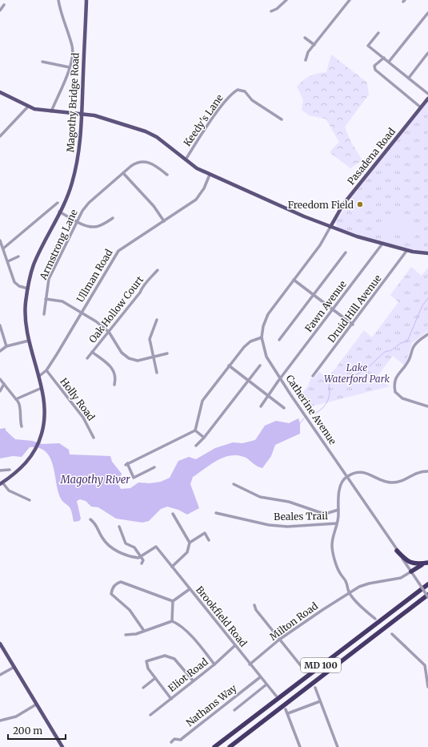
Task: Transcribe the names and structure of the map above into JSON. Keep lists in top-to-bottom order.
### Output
{
  "streets": {
    "highway": ["MD 100"],
    "main road": ["Magothy Bridge Road", "Pasadena Road"],
    "street": [
      "Keedy's Lane",
      "Armstrong Lane",
      "Ullman Road",
      "Fawn Avenue",
      "Druid Hill Avenue",
      "Oak Hollow Court",
      "Holly Road",
      "Catherine Avenue",
      "Beales Trail",
      "Brookfield Road",
      "Milton Road",
      "Eliot Road",
      "Nathans Way"
    ]
  },
  "crossings": [
    ["Magothy Bridge Road", "Ullman Road"],
    ["Pasadena Road", "Catherine Avenue"],
    ["Ullman Road", "Holly Road"],
    ["Fawn Avenue", "Catherine Avenue"],
    ["Catherine Avenue", "Milton Road"],
    ["Catherine Avenue", "MD 100"],
    ["Brookfield Road", "Milton Road"],
    ["Brookfield Road", "Eliot Road"],
    ["Brookfield Road", "Nathans Way"]
  ],
  "water": ["Magothy River"],
  "parks": ["Lake Waterford Park"],
  "places": ["Freedom Field"],
  "scale_bar": "200 m"
}
